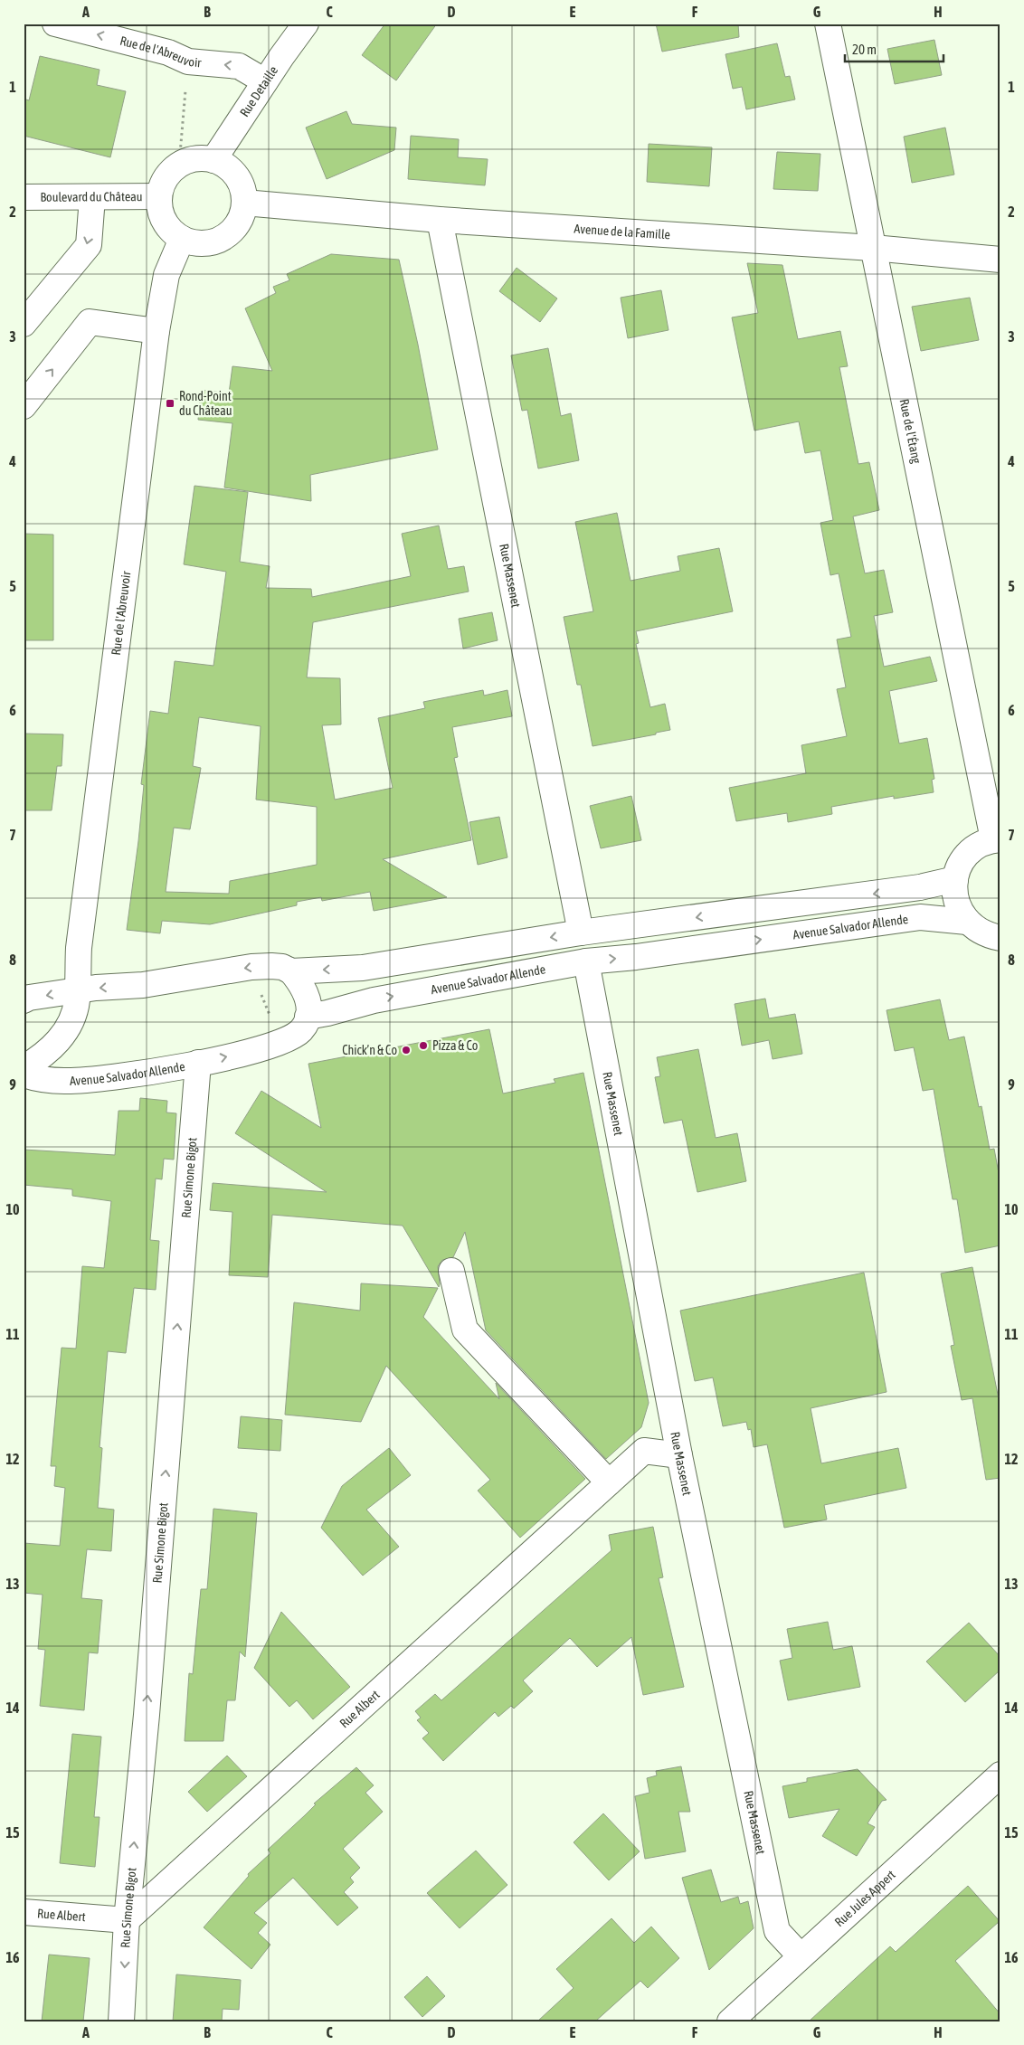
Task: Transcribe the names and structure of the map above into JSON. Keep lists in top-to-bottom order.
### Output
{
  "streets": {
    "street": [
      "Rue de l'Abreuvoir",
      "Rue Detaille",
      "Boulevard du Château",
      "Avenue de la Famille",
      "Rue de l'Étang",
      "Rue Massenet",
      "Avenue Salvador Allende",
      "Rue Simone Bigot",
      "Rue Albert",
      "Rue Jules Appert"
    ]
  },
  "crossings": [
    ["Rue de l'Abreuvoir", "Rue Detaille"],
    ["Rue de l'Abreuvoir", "Boulevard du Château"],
    ["Rue de l'Abreuvoir", "Avenue de la Famille"],
    ["Rue Detaille", "Boulevard du Château"],
    ["Rue Detaille", "Avenue de la Famille"],
    ["Boulevard du Château", "Avenue de la Famille"],
    ["Avenue de la Famille", "Rue de l'Étang"],
    ["Avenue de la Famille", "Rue Massenet"],
    ["Rue de l'Étang", "Avenue Salvador Allende"],
    ["Rue Massenet", "Avenue Salvador Allende"],
    ["Rue Massenet", "Rue Albert"],
    ["Rue Massenet", "Rue Jules Appert"],
    ["Avenue Salvador Allende", "Rue Simone Bigot"],
    ["Rue Simone Bigot", "Rue Albert"]
  ],
  "places": {
    "transit": ["Rond-Point du Château"],
    "other": ["Pizza & Co", "Chick’n & Co"]
  },
  "scale_bar": "20 m",
  "grid": {
    "columns": [
      "A",
      "B",
      "C",
      "D",
      "E",
      "F",
      "G",
      "H"
    ],
    "rows": [
      "1",
      "2",
      "3",
      "4",
      "5",
      "6",
      "7",
      "8",
      "9",
      "10",
      "11",
      "12",
      "13",
      "14",
      "15",
      "16"
    ]
  }
}
